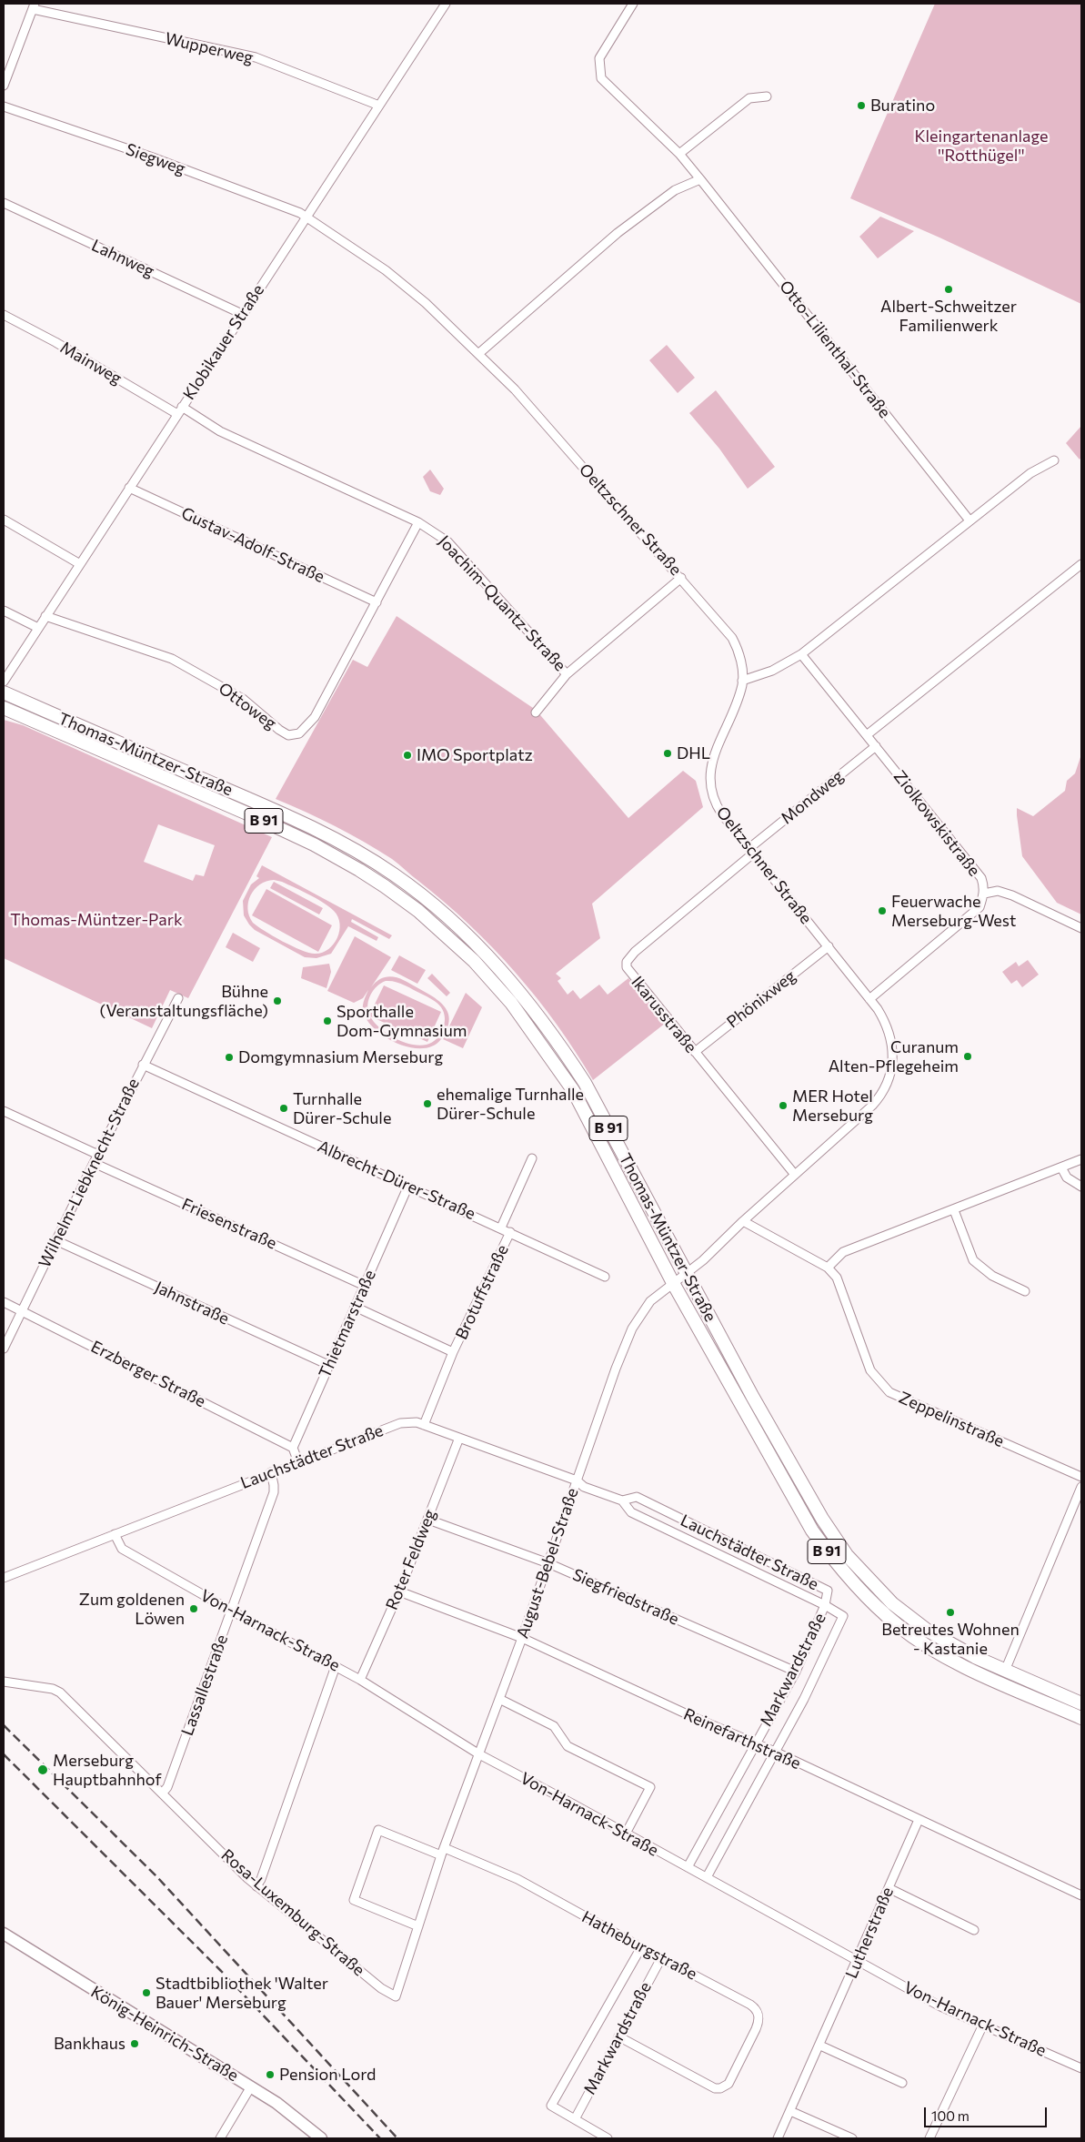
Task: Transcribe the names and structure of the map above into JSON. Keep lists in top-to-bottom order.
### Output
{
  "streets": {
    "main road": ["Thomas-Müntzer-Straße", "B 91", "König-Heinrich-Straße"],
    "street": [
      "Wupperweg",
      "Siegweg",
      "Lahnweg",
      "Klobikauer Straße",
      "Otto-Lilienthal-Straße",
      "Mainweg",
      "Oeltzschner Straße",
      "Gustav-Adolf-Straße",
      "Joachim-Quantz-Straße",
      "Ottoweg",
      "Mondweg",
      "Ziolkowskistraße",
      "Phönixweg",
      "Ikarusstraße",
      "Wilhelm-Liebknecht-Straße",
      "Albrecht-Dürer-Straße",
      "Friesenstraße",
      "Brotuffstraße",
      "Jahnstraße",
      "Thietmarstraße",
      "Erzberger Straße",
      "Zeppelinstraße",
      "Lauchstädter Straße",
      "Roter Feldweg",
      "August-Bebel-Straße",
      "Siegfriedstraße",
      "Von-Harnack-Straße",
      "Markwardstraße",
      "Lassallestraße",
      "Reinefarthstraße",
      "Rosa-Luxemburg-Straße",
      "Lutherstraße",
      "Hatheburgstraße"
    ]
  },
  "crossings": [
    ["Wupperweg", "Klobikauer Straße"],
    ["Siegweg", "Klobikauer Straße"],
    ["Siegweg", "Oeltzschner Straße"],
    ["Lahnweg", "Klobikauer Straße"],
    ["Klobikauer Straße", "Mainweg"],
    ["Klobikauer Straße", "Oeltzschner Straße"],
    ["Klobikauer Straße", "Gustav-Adolf-Straße"],
    ["Klobikauer Straße", "Joachim-Quantz-Straße"],
    ["Klobikauer Straße", "Ottoweg"],
    ["Mainweg", "Joachim-Quantz-Straße"],
    ["Oeltzschner Straße", "Joachim-Quantz-Straße"],
    ["Oeltzschner Straße", "Thomas-Müntzer-Straße"],
    ["Oeltzschner Straße", "Mondweg"],
    ["Oeltzschner Straße", "Ziolkowskistraße"],
    ["Oeltzschner Straße", "Phönixweg"],
    ["Oeltzschner Straße", "Ikarusstraße"],
    ["Oeltzschner Straße", "Zeppelinstraße"],
    ["Oeltzschner Straße", "August-Bebel-Straße"],
    ["Gustav-Adolf-Straße", "Ottoweg"],
    ["Joachim-Quantz-Straße", "Ottoweg"],
    ["Thomas-Müntzer-Straße", "August-Bebel-Straße"],
    ["Mondweg", "Ziolkowskistraße"],
    ["Mondweg", "Ikarusstraße"],
    ["Phönixweg", "Ikarusstraße"],
    ["Wilhelm-Liebknecht-Straße", "Albrecht-Dürer-Straße"],
    ["Wilhelm-Liebknecht-Straße", "Friesenstraße"],
    ["Wilhelm-Liebknecht-Straße", "Jahnstraße"],
    ["Wilhelm-Liebknecht-Straße", "Erzberger Straße"],
    ["Albrecht-Dürer-Straße", "Brotuffstraße"],
    ["Albrecht-Dürer-Straße", "Thietmarstraße"],
    ["Friesenstraße", "Thietmarstraße"],
    ["Brotuffstraße", "Thietmarstraße"],
    ["Brotuffstraße", "Lauchstädter Straße"],
    ["Jahnstraße", "Thietmarstraße"],
    ["Thietmarstraße", "Erzberger Straße"],
    ["Lauchstädter Straße", "Roter Feldweg"],
    ["Lauchstädter Straße", "August-Bebel-Straße"],
    ["Lauchstädter Straße", "Von-Harnack-Straße"],
    ["Lauchstädter Straße", "Markwardstraße"],
    ["Lauchstädter Straße", "Lassallestraße"],
    ["Roter Feldweg", "Siegfriedstraße"],
    ["Roter Feldweg", "Von-Harnack-Straße"],
    ["Roter Feldweg", "Reinefarthstraße"],
    ["August-Bebel-Straße", "Siegfriedstraße"],
    ["August-Bebel-Straße", "Von-Harnack-Straße"],
    ["August-Bebel-Straße", "Reinefarthstraße"],
    ["August-Bebel-Straße", "Rosa-Luxemburg-Straße"],
    ["August-Bebel-Straße", "Hatheburgstraße"],
    ["Siegfriedstraße", "Markwardstraße"],
    ["Von-Harnack-Straße", "Markwardstraße"],
    ["Von-Harnack-Straße", "Lassallestraße"],
    ["Von-Harnack-Straße", "Lutherstraße"],
    ["Markwardstraße", "Reinefarthstraße"],
    ["Markwardstraße", "Hatheburgstraße"],
    ["Lassallestraße", "Rosa-Luxemburg-Straße"],
    ["Reinefarthstraße", "Lutherstraße"]
  ],
  "parks": ["Kleingartenanlage ''Rotthügel''", "Thomas-Müntzer-Park"],
  "places": [
    "Buratino",
    "Albert-Schweitzer Familienwerk",
    "DHL",
    "IMO Sportplatz",
    "Feuerwache Merseburg-West",
    "Bühne (Veranstaltungsfläche)",
    "Sporthalle Dom-Gymnasium",
    "Curanum Alten-Pflegeheim",
    "Domgymnasium Merseburg",
    "ehemalige Turnhalle Dürer-Schule",
    "MER Hotel Merseburg",
    "Turnhalle Dürer-Schule",
    "Zum goldenen Löwen",
    "Betreutes Wohnen - Kastanie",
    "Merseburg Hauptbahnhof",
    "Stadtbibliothek 'Walter Bauer' Merseburg",
    "Bankhaus",
    "Pension Lord"
  ],
  "scale_bar": "100 m"
}
